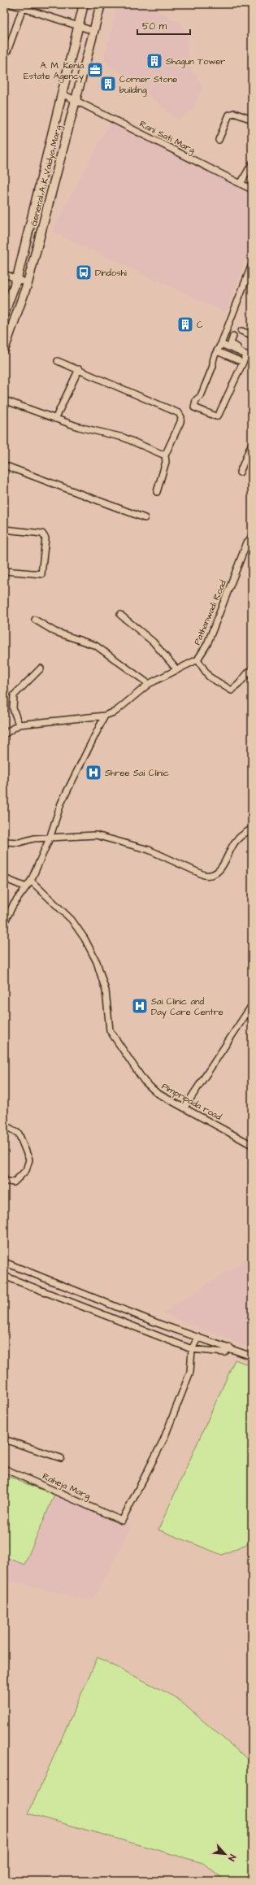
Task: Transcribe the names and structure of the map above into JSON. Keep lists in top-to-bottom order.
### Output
{
  "streets": {
    "main road": ["General A K Vaidya Marg"],
    "street": [
      "Rani Sati Marg",
      "Pathanwadi Road",
      "Pimpripada road",
      "Raheja Marg"
    ]
  },
  "crossings": [
    ["Rani Sati Marg", "General A K Vaidya Marg"]
  ],
  "places": {
    "building": ["Shagun Tower", "Corner Stone building", "C"],
    "office": ["A. M. Kenia Estate Agency"],
    "bus stop": ["Dindoshi"],
    "hospital": ["Shree Sai Clinic", "Sai Clinic and Day Care Centre"]
  },
  "scale_bar": "50 m",
  "north": "bottom right"
}
